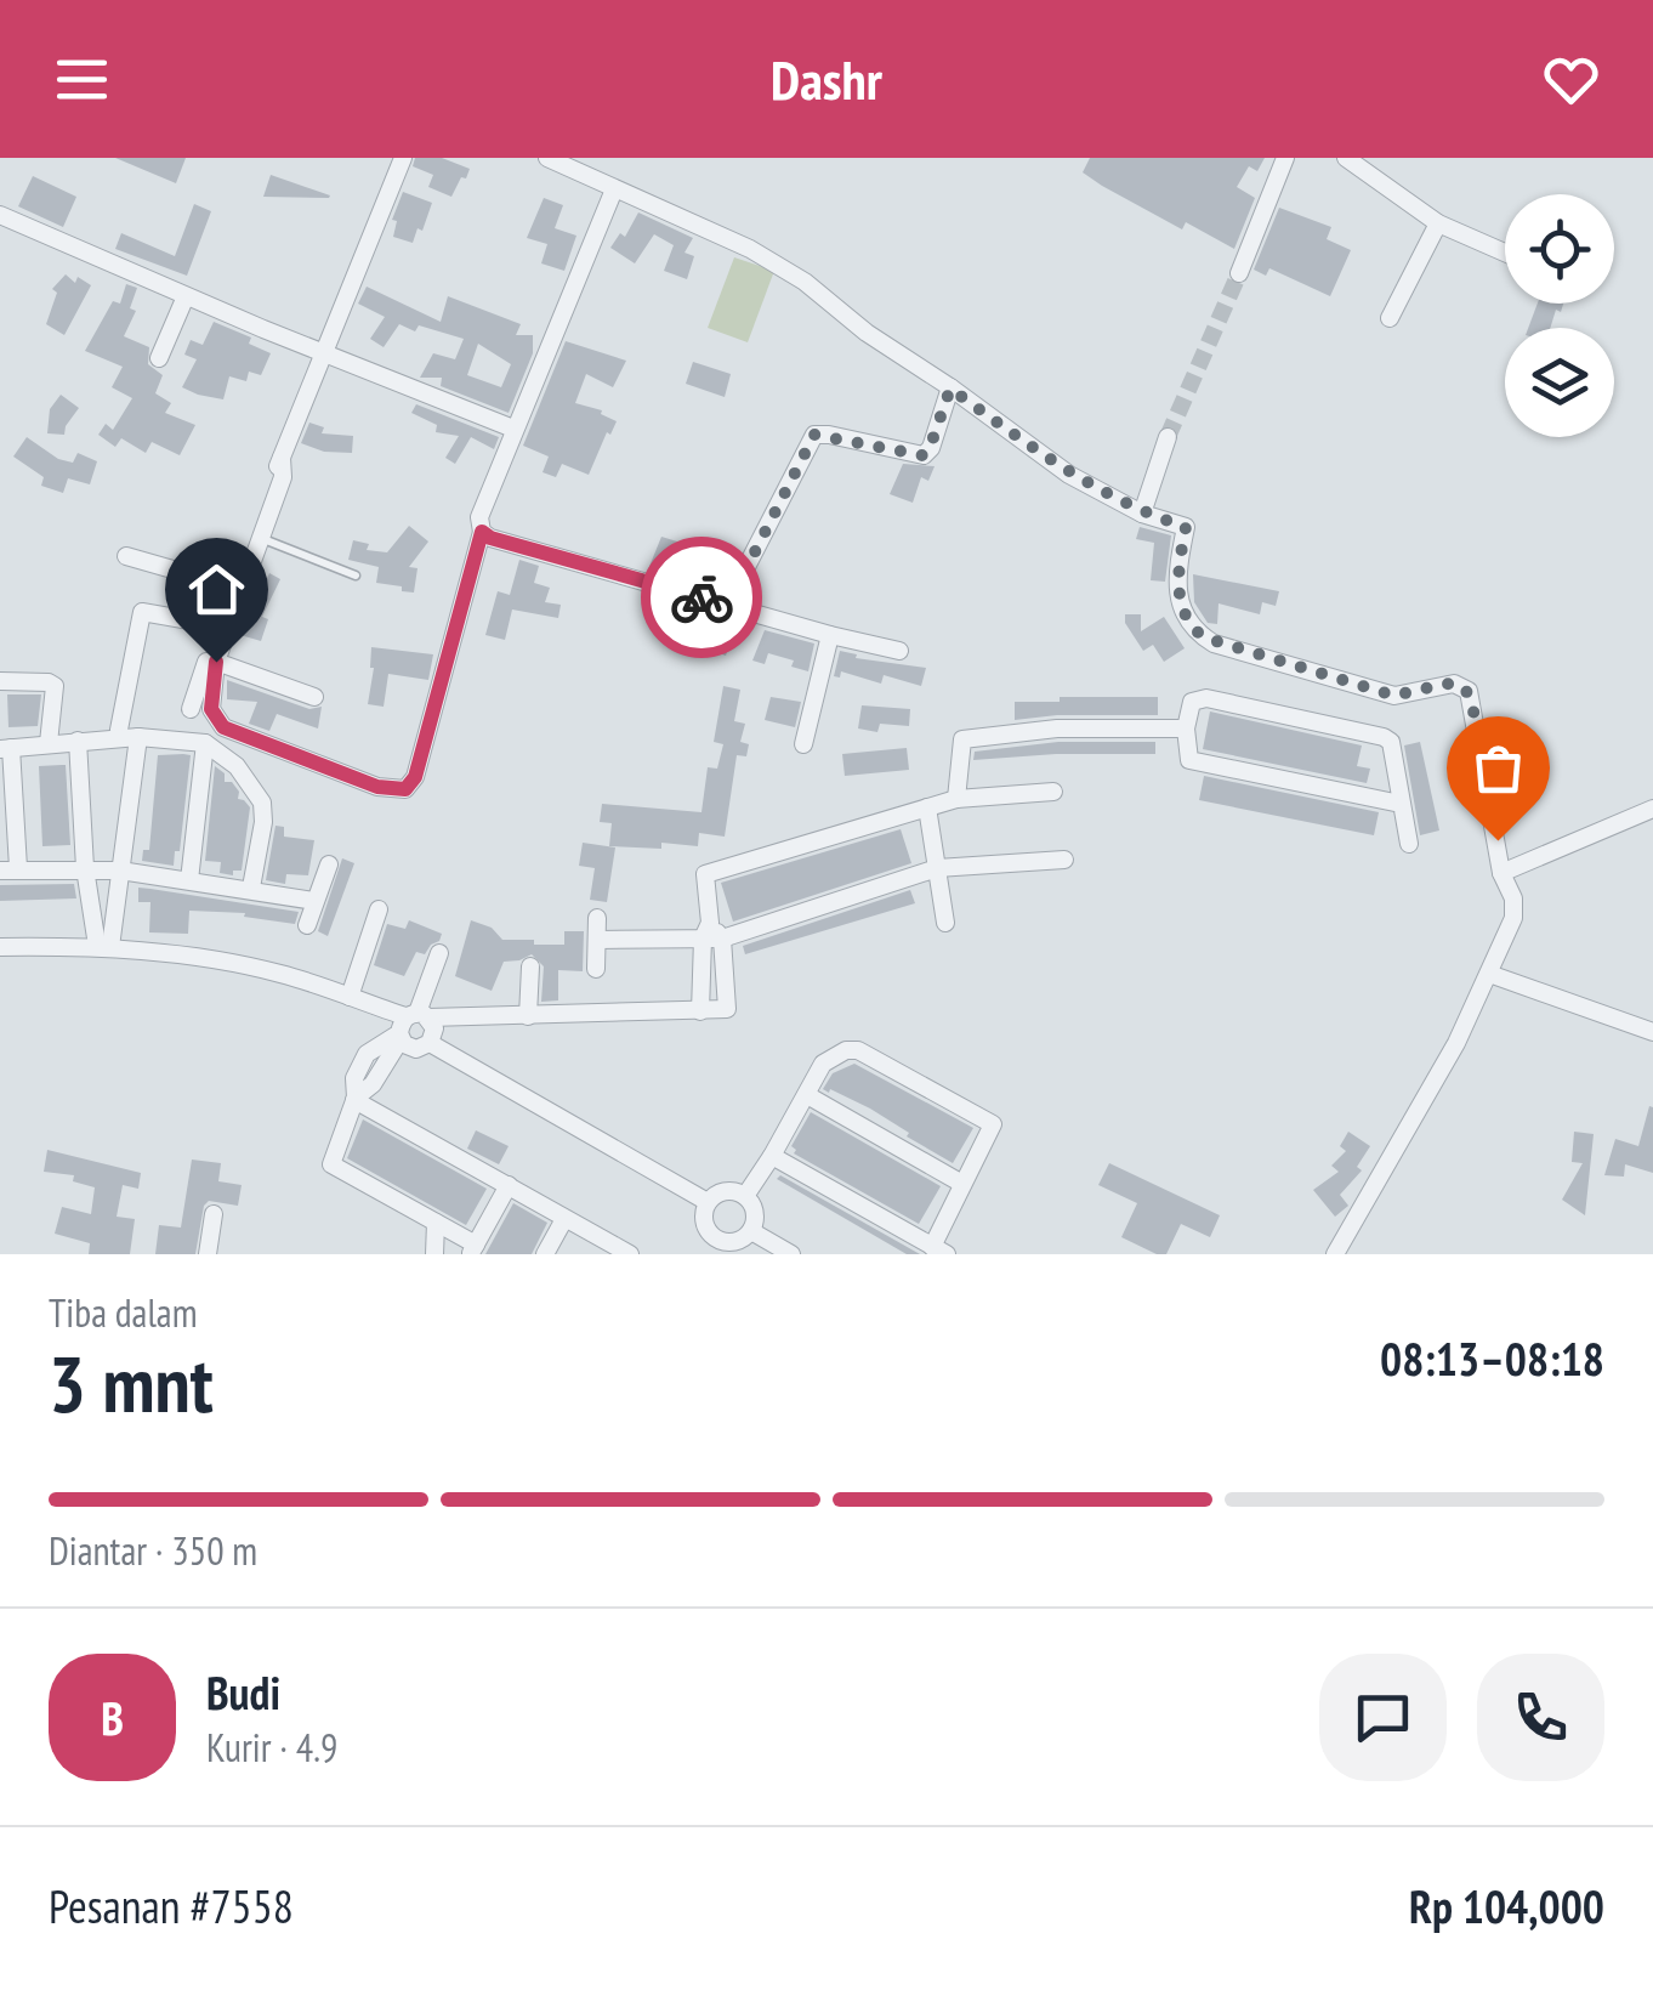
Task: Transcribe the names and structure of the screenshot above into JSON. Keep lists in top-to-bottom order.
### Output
{
  "page": {
    "header": "Dashr",
    "heading": ["3 mnt", "Tiba dalam", "08:13–08:18"],
    "panel": [
      "Budi",
      "Kurir · 4.9",
      "Pesanan #7558",
      "Rp 104,000"
    ],
    "bar": "Diantar · 350 m",
    "round": "B"
  }
}
